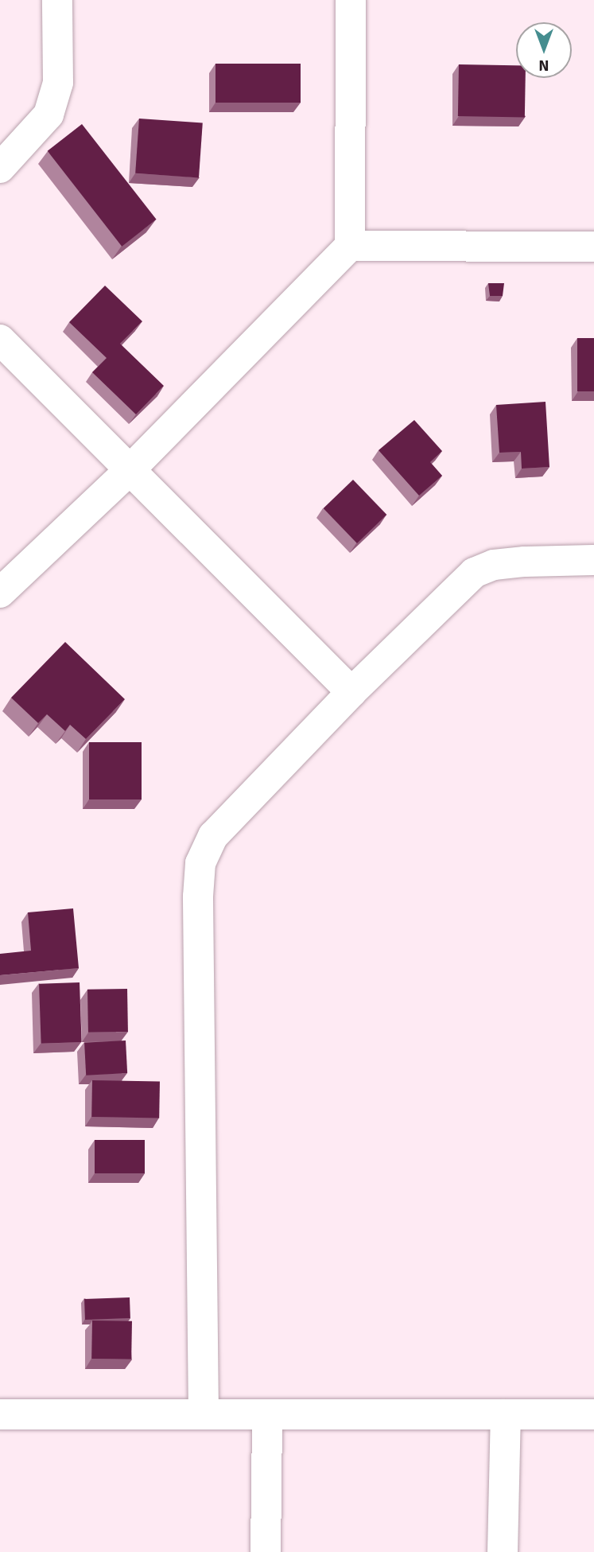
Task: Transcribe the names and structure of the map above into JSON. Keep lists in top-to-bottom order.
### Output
{
  "north": "bottom"
}
